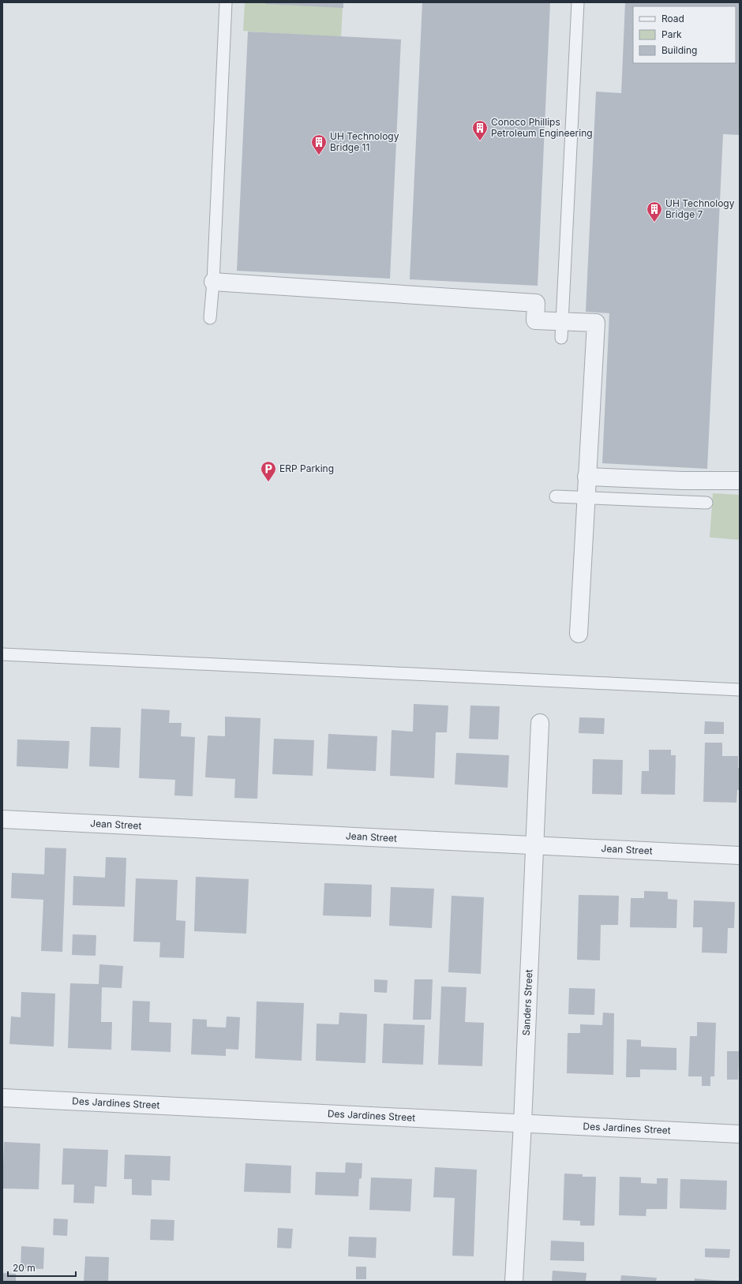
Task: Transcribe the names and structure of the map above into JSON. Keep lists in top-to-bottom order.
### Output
{
  "streets": {
    "street": ["Jean Street", "Sanders Street", "Des Jardines Street"]
  },
  "crossings": [
    ["Jean Street", "Sanders Street"],
    ["Sanders Street", "Des Jardines Street"]
  ],
  "places": {
    "building": ["Conoco Phillips Petroleum Engineering", "UH Technology Bridge 11", "UH Technology Bridge 7"],
    "parking": ["ERP Parking"]
  },
  "legend": ["Road", "Park", "Building"],
  "scale_bar": "20 m"
}
